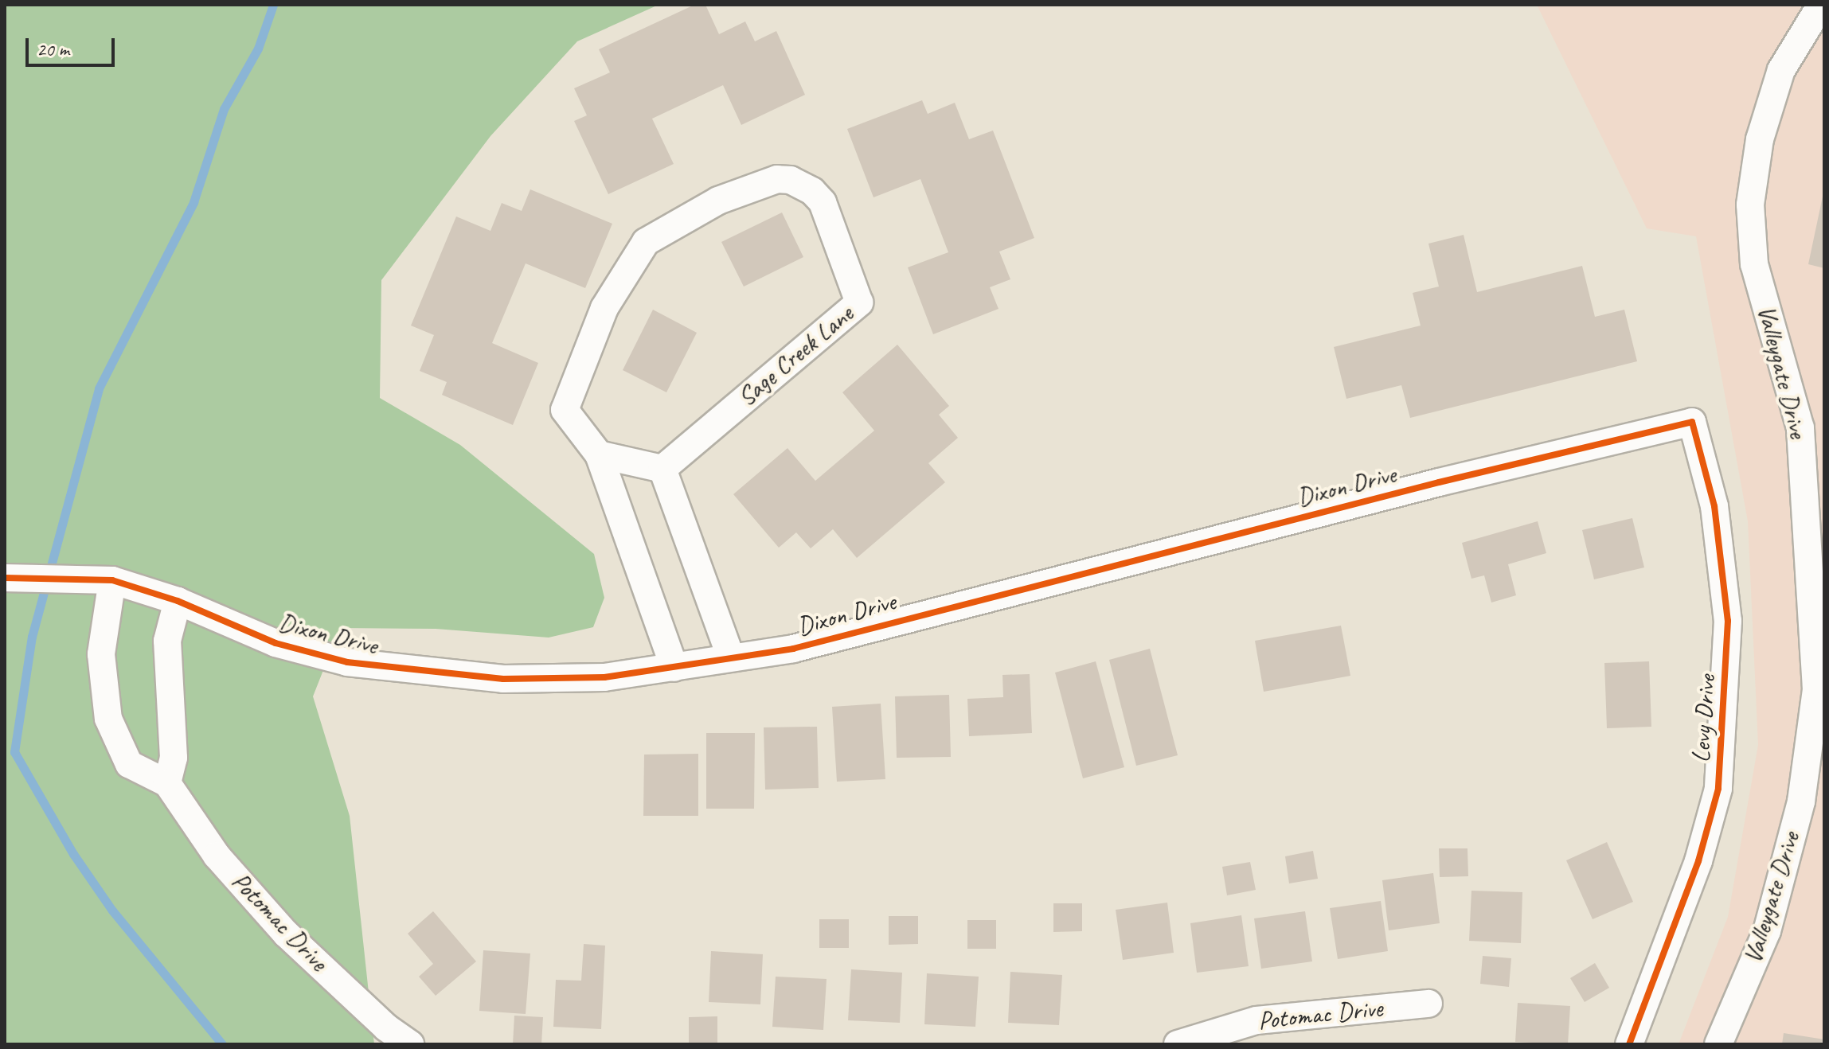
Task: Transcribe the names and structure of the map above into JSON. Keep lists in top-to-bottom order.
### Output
{
  "streets": {
    "street": [
      "Sage Creek Lane",
      "Valleygate Drive",
      "Dixon Drive",
      "Levy Drive",
      "Potomac Drive"
    ]
  },
  "crossings": [
    ["Sage Creek Lane", "Dixon Drive"],
    ["Dixon Drive", "Levy Drive"],
    ["Dixon Drive", "Potomac Drive"]
  ],
  "scale_bar": "20 m"
}
